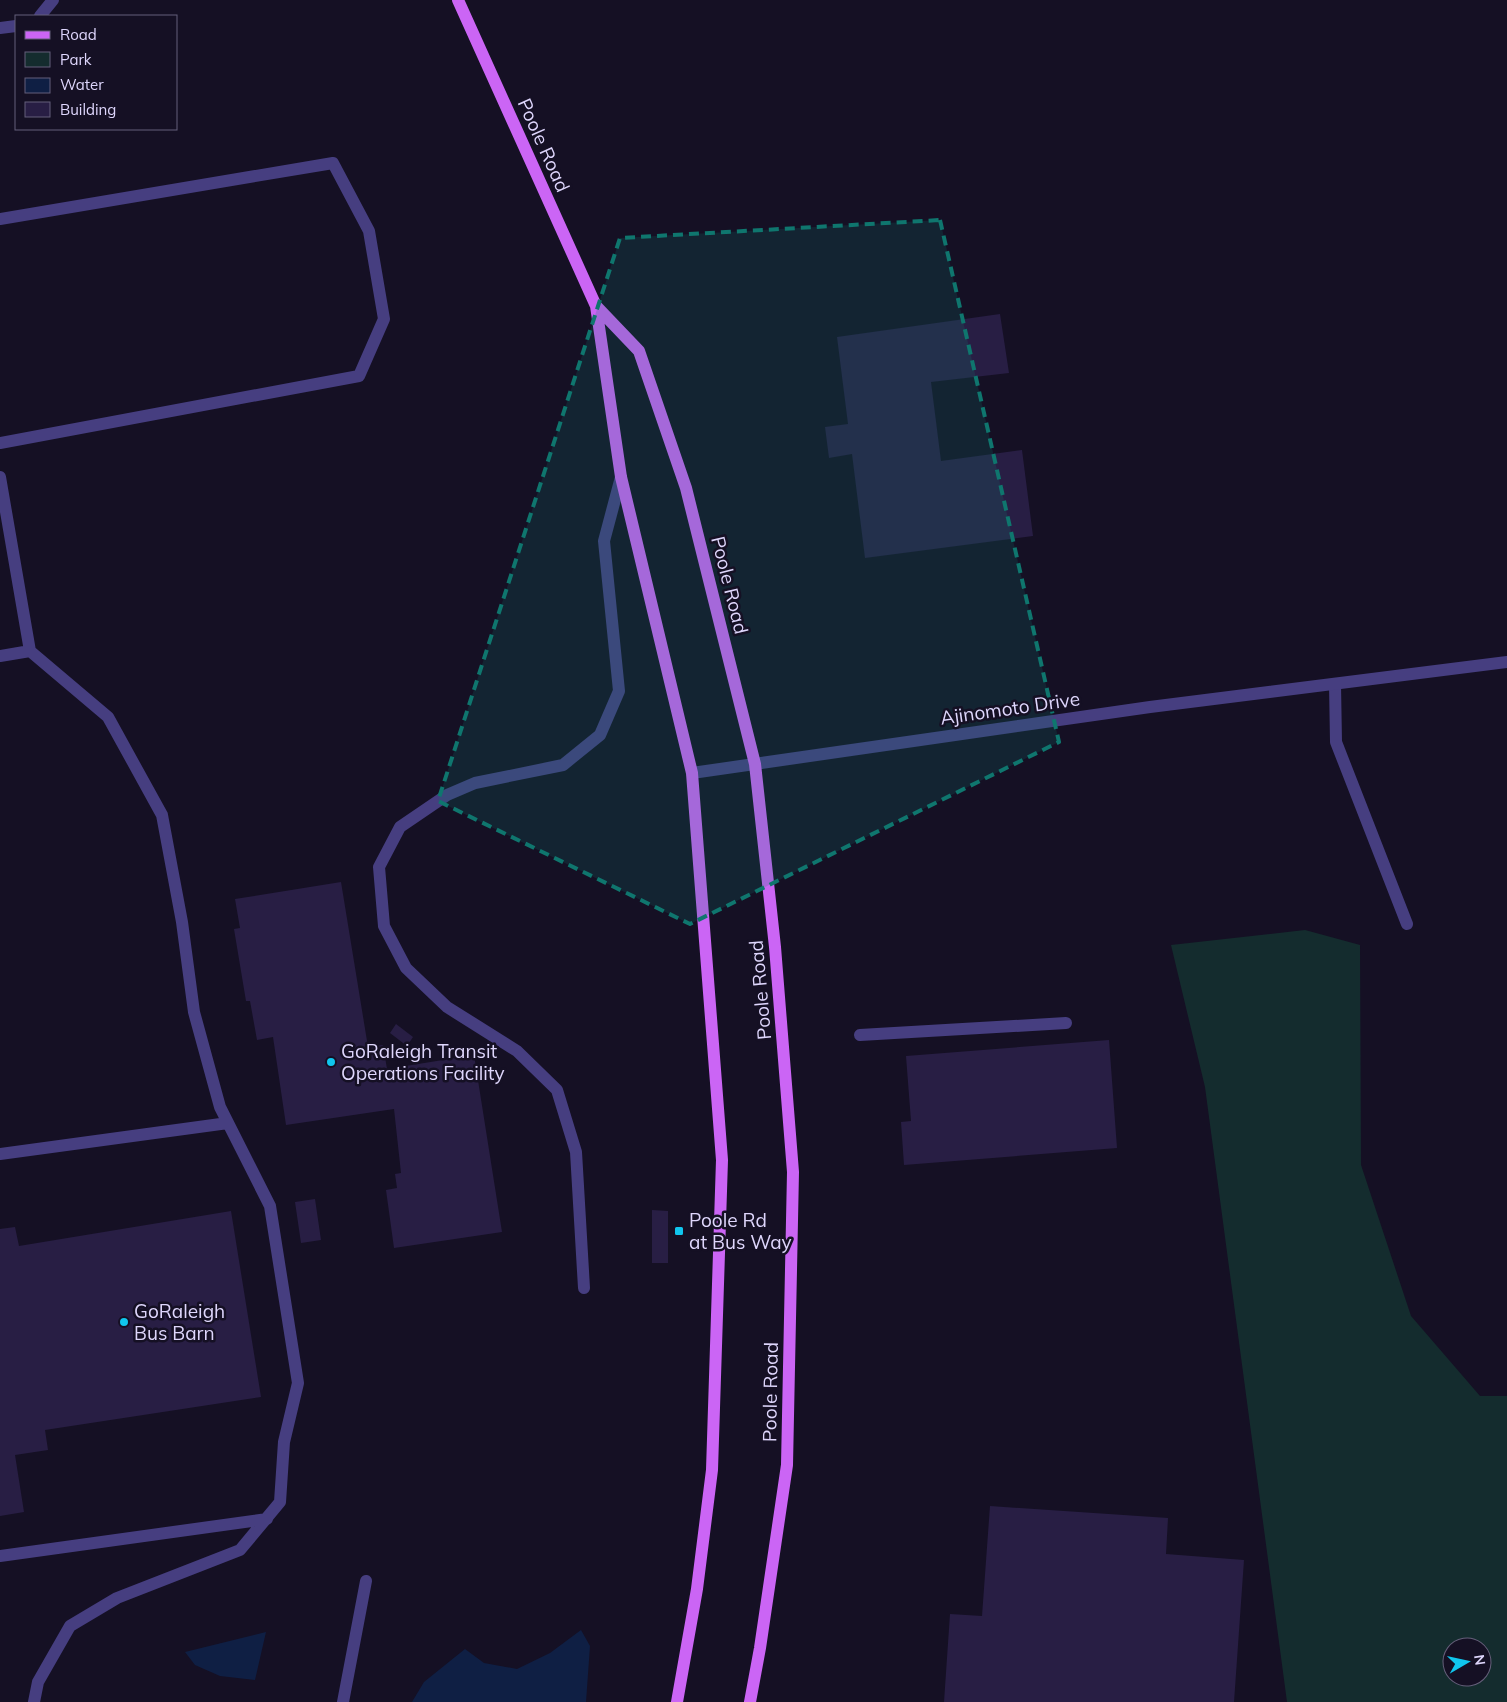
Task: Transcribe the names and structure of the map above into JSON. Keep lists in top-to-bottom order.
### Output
{
  "streets": {
    "main road": ["Poole Road"],
    "street": ["Ajinomoto Drive"]
  },
  "crossings": [
    ["Poole Road", "Ajinomoto Drive"]
  ],
  "places": {
    "other": ["GoRaleigh Transit Operations Facility", "GoRaleigh Bus Barn"],
    "transit": ["Poole Rd at Bus Way"]
  },
  "legend": [
    "Road",
    "Park",
    "Water",
    "Building"
  ],
  "north": "right"
}
